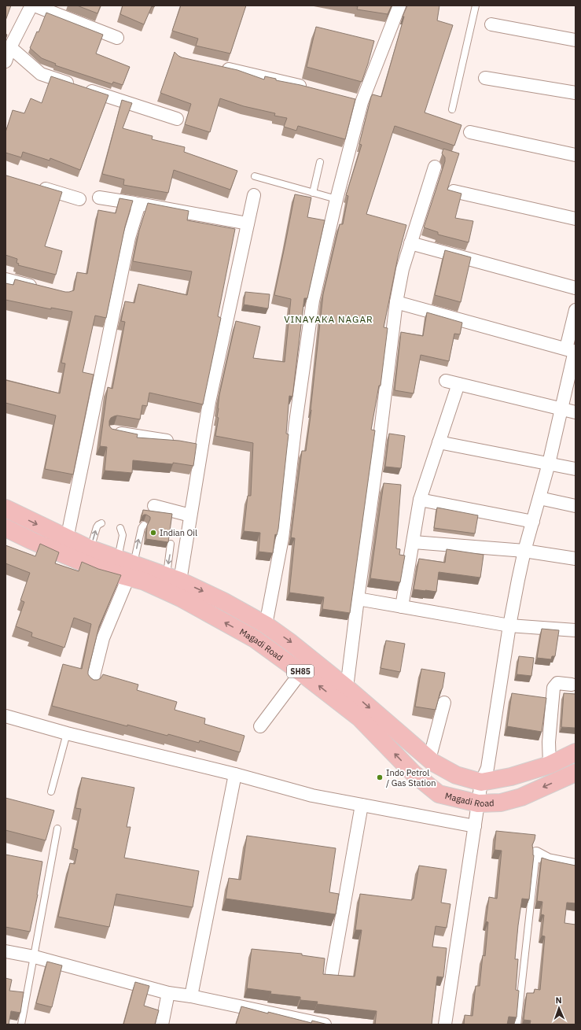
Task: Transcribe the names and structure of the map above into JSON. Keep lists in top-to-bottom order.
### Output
{
  "streets": {
    "main road": ["Magadi Road", "SH85"]
  },
  "districts": ["VINAYAKA NAGAR"],
  "places": ["Indian Oil", "Indo Petrol / Gas Station"],
  "north": "top"
}
